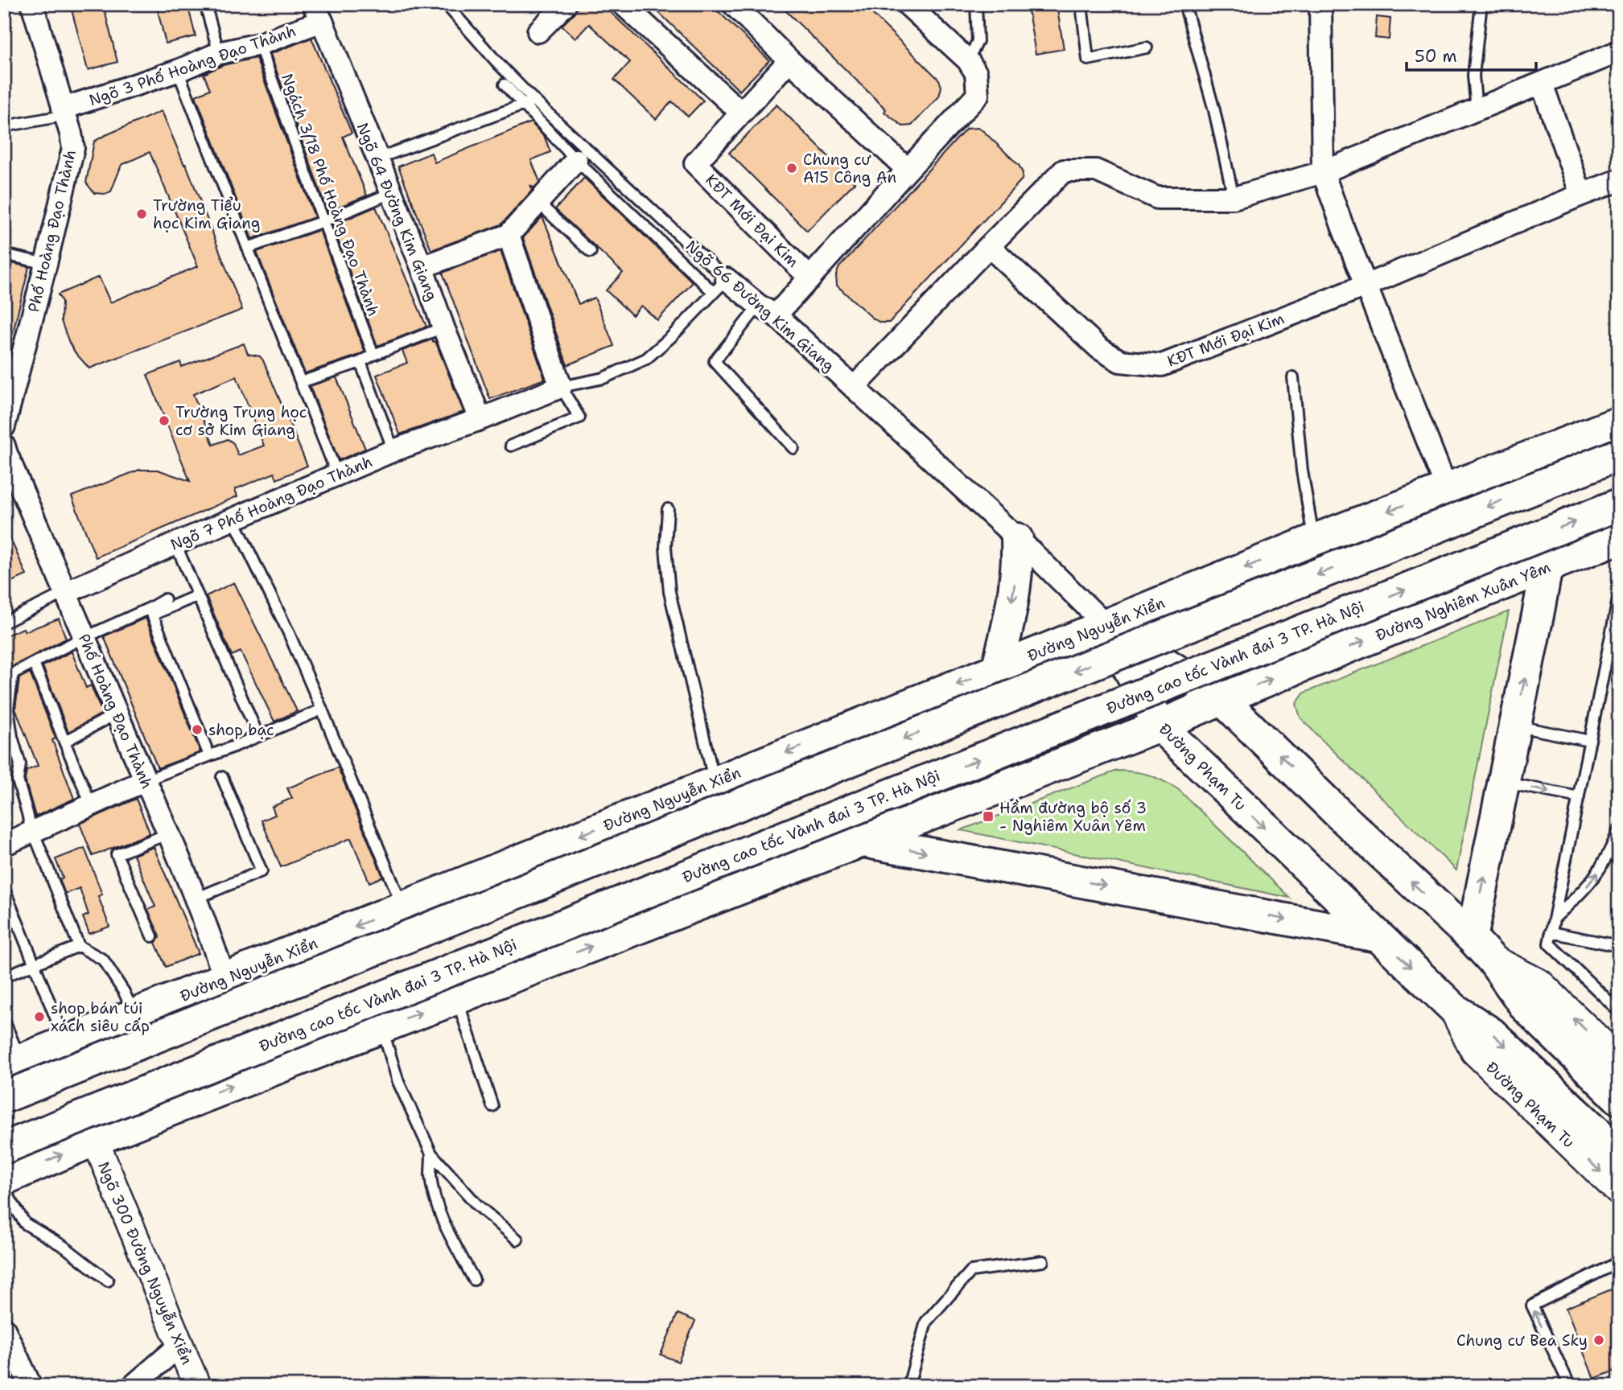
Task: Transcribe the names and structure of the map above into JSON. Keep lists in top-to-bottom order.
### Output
{
  "streets": {
    "main road": [
      "Đường Nghiêm Xuân Yêm",
      "Đường Nguyễn Xiển",
      "Đường cao tốc Vành đai 3 TP. Hà Nội",
      "Đường Phạm Tu"
    ],
    "street": [
      "Ngõ 3 Phố Hoàng Đạo Thành",
      "Ngõ 64 Đường Kim Giang",
      "KĐT Mới Đại Kim",
      "Phố Hoàng Đạo Thành",
      "Ngõ 66 Đường Kim Giang",
      "Ngõ 7 Phố Hoàng Đạo Thành",
      "Ngõ 300 Đường Nguyễn Xiển"
    ],
    "lane": ["Ngách 3/18 Phố Hoàng Đạo Thành"]
  },
  "crossings": [
    ["Ngõ 3 Phố Hoàng Đạo Thành", "Ngách 3/18 Phố Hoàng Đạo Thành"],
    ["Ngõ 3 Phố Hoàng Đạo Thành", "Ngõ 64 Đường Kim Giang"],
    ["Ngõ 3 Phố Hoàng Đạo Thành", "Phố Hoàng Đạo Thành"],
    ["Ngõ 64 Đường Kim Giang", "Ngõ 7 Phố Hoàng Đạo Thành"],
    ["KĐT Mới Đại Kim", "Ngõ 66 Đường Kim Giang"],
    ["Phố Hoàng Đạo Thành", "Ngõ 7 Phố Hoàng Đạo Thành"],
    ["Phố Hoàng Đạo Thành", "Đường Nguyễn Xiển"],
    ["Ngõ 66 Đường Kim Giang", "Đường Nguyễn Xiển"],
    ["Ngõ 66 Đường Kim Giang", "Đường Phạm Tu"],
    ["Đường Nguyễn Xiển", "Đường Phạm Tu"]
  ],
  "places": {
    "other": [
      "Chung cư A15 Công An",
      "Trường Tiểu học Kim Giang",
      "Trường Trung học cơ sở Kim Giang",
      "shop bạc",
      "shop bán túi xách siêu cấp",
      "Chung cư Bea Sky"
    ],
    "transit": ["Hầm đường bộ số 3 - Nghiêm Xuân Yêm"]
  },
  "scale_bar": "50 m"
}
